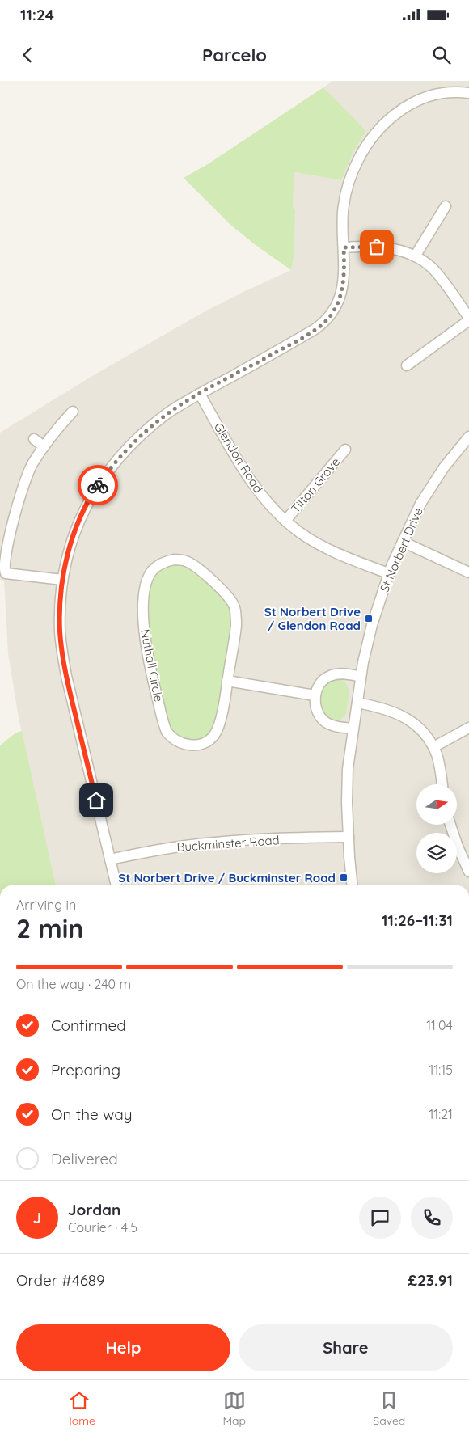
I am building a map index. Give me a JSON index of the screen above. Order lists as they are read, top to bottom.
{
  "streets": {
    "street": [
      "Glendon Road",
      "Tilton Grove",
      "St Norbert Drive",
      "Nuthall Circle",
      "Buckminster Road"
    ]
  },
  "crossings": [
    ["Glendon Road", "Tilton Grove"],
    ["Glendon Road", "St Norbert Drive"],
    ["St Norbert Drive", "Buckminster Road"]
  ],
  "places": {
    "transit": ["St Norbert Drive / Glendon Road", "St Norbert Drive / Buckminster Road"]
  },
  "north": "right",
  "page": {
    "status": "11:24",
    "header": "Parcelo",
    "heading": ["2 min", "Arriving in", "11:26–11:31"],
    "panel": [
      "Jordan",
      "Courier · 4.5",
      "Order #4689",
      "£23.91"
    ],
    "bar": "On the way · 240 m",
    "list": [
      ["Confirmed", "11:04"],
      ["Preparing", "11:15"],
      ["On the way", "11:21"],
      "Delivered"
    ],
    "round": "J",
    "buttons": ["Help", "Share"],
    "tabs": ["Home", "Map", "Saved"]
  }
}
